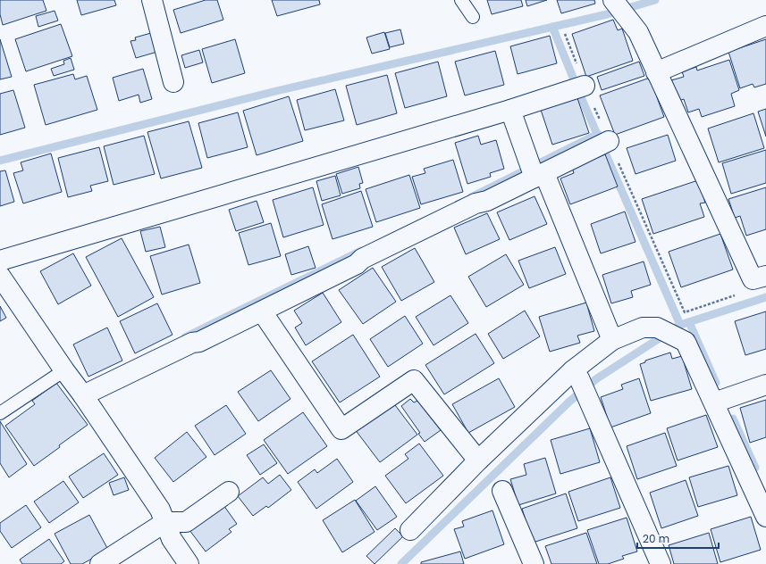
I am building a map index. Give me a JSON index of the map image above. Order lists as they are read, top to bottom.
{
  "scale_bar": "20 m"
}
